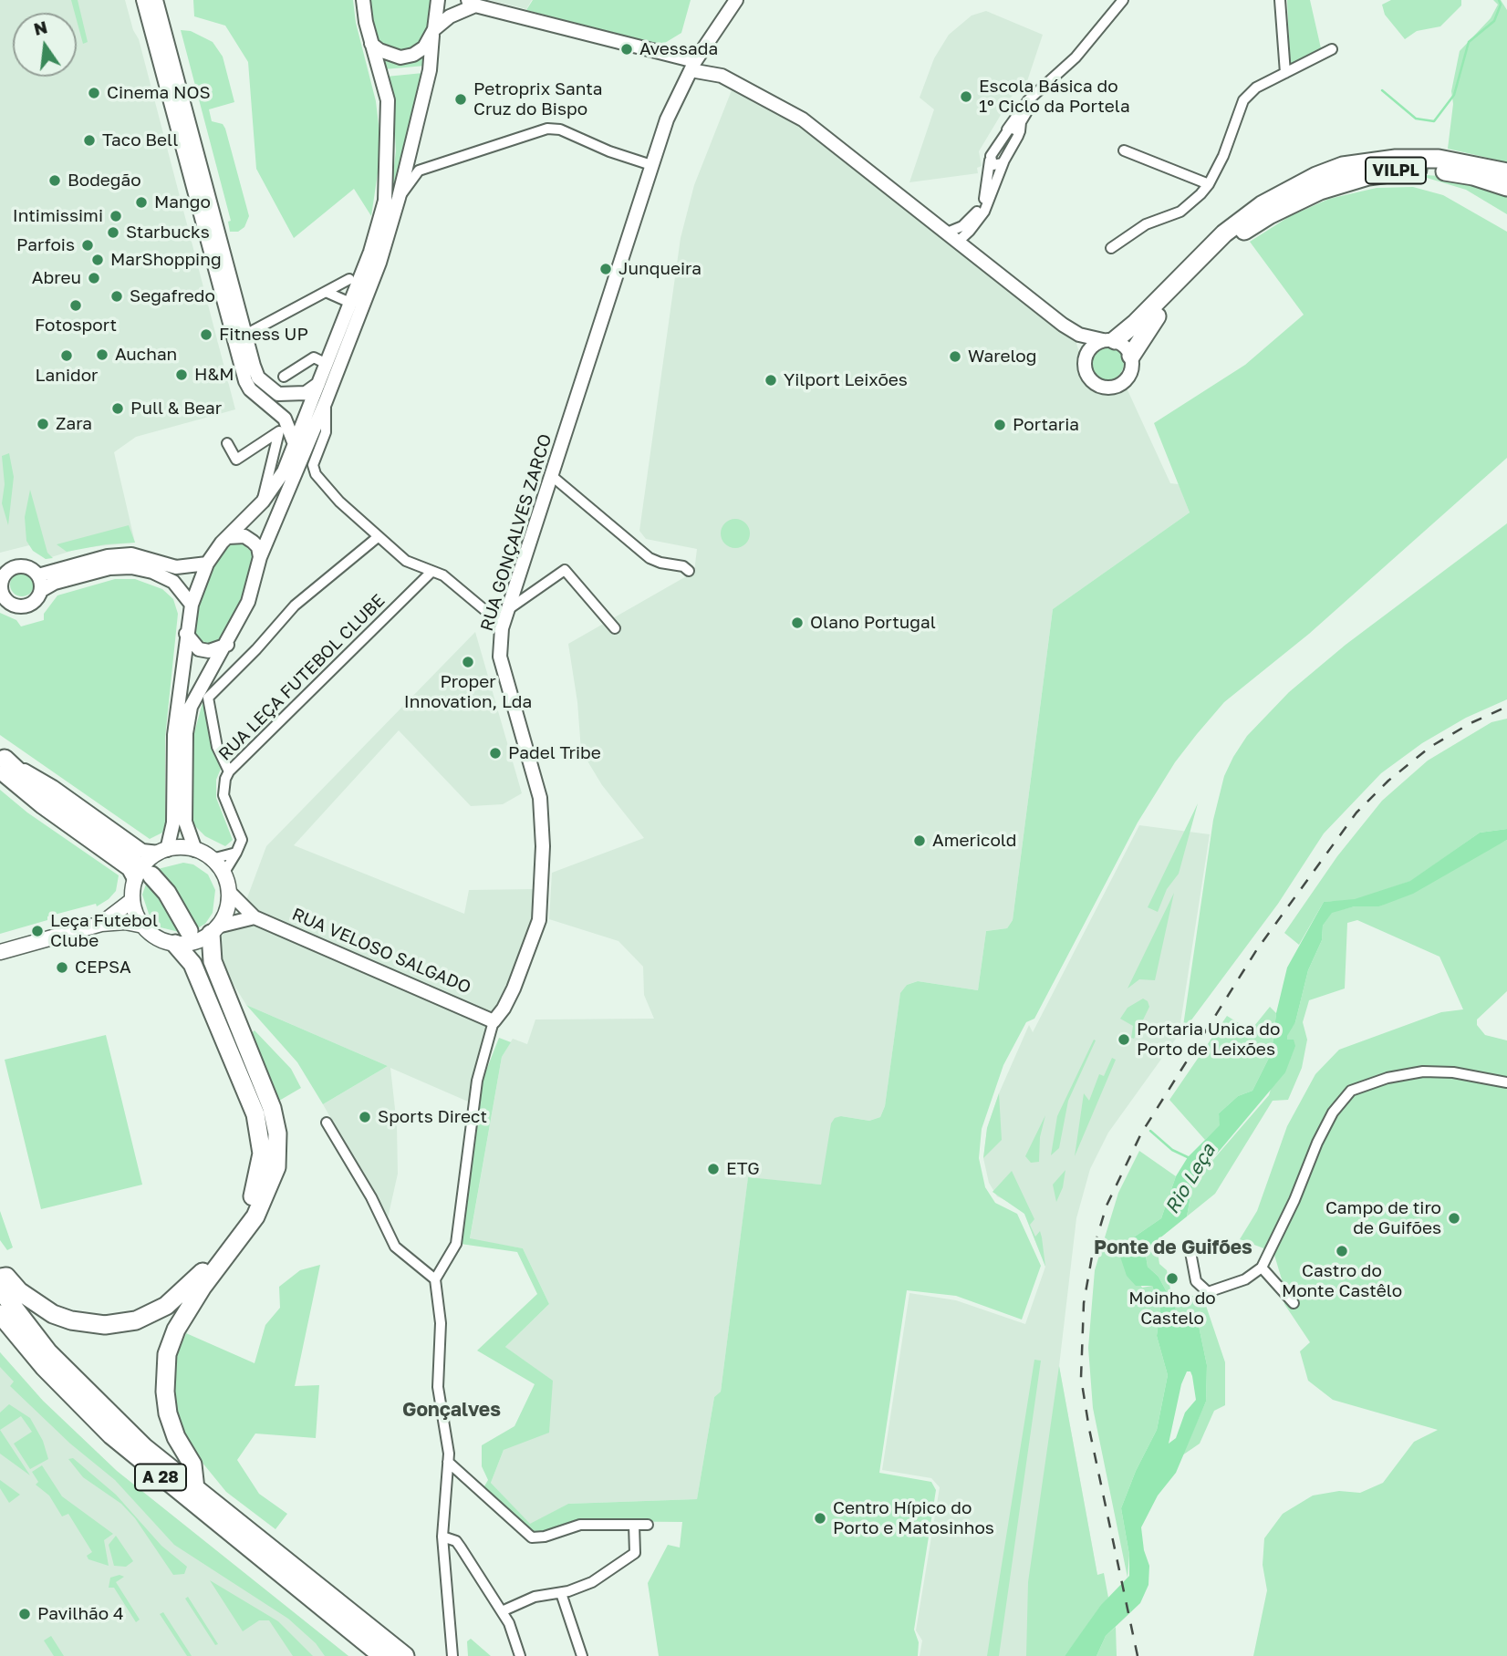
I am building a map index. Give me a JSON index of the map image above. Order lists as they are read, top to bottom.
{
  "streets": {
    "highway": ["VILPL", "A 28"],
    "main road": ["RUA GONÇALVES ZARCO", "RUA VELOSO SALGADO"],
    "street": ["RUA LEÇA FUTEBOL CLUBE"]
  },
  "crossings": [
    ["RUA GONÇALVES ZARCO", "RUA VELOSO SALGADO"]
  ],
  "districts": ["Ponte de Guifões", "Gonçalves"],
  "water": ["Rio Leça"],
  "places": [
    "Avessada",
    "Cinema NOS",
    "Escola Básica do 1º Ciclo da Portela",
    "Petroprix Santa Cruz do Bispo",
    "Taco Bell",
    "Bodegão",
    "Mango",
    "Intimissimi",
    "Starbucks",
    "Parfois",
    "MarShopping",
    "Junqueira",
    "Abreu",
    "Segafredo",
    "Fotosport",
    "Fitness UP",
    "Auchan",
    "Lanidor",
    "Warelog",
    "H&M",
    "Yilport Leixões",
    "Pull & Bear",
    "Zara",
    "Portaria",
    "Olano Portugal",
    "Proper Innovation, Lda",
    "Padel Tribe",
    "Americold",
    "Leça Futebol Clube",
    "CEPSA",
    "Portaria Unica do Porto de Leixões",
    "Sports Direct",
    "ETG",
    "Campo de tiro de Guifões",
    "Castro do Monte Castêlo",
    "Moinho do Castelo",
    "Centro Hípico do Porto e Matosinhos",
    "Pavilhão 4"
  ],
  "north": "top"
}
